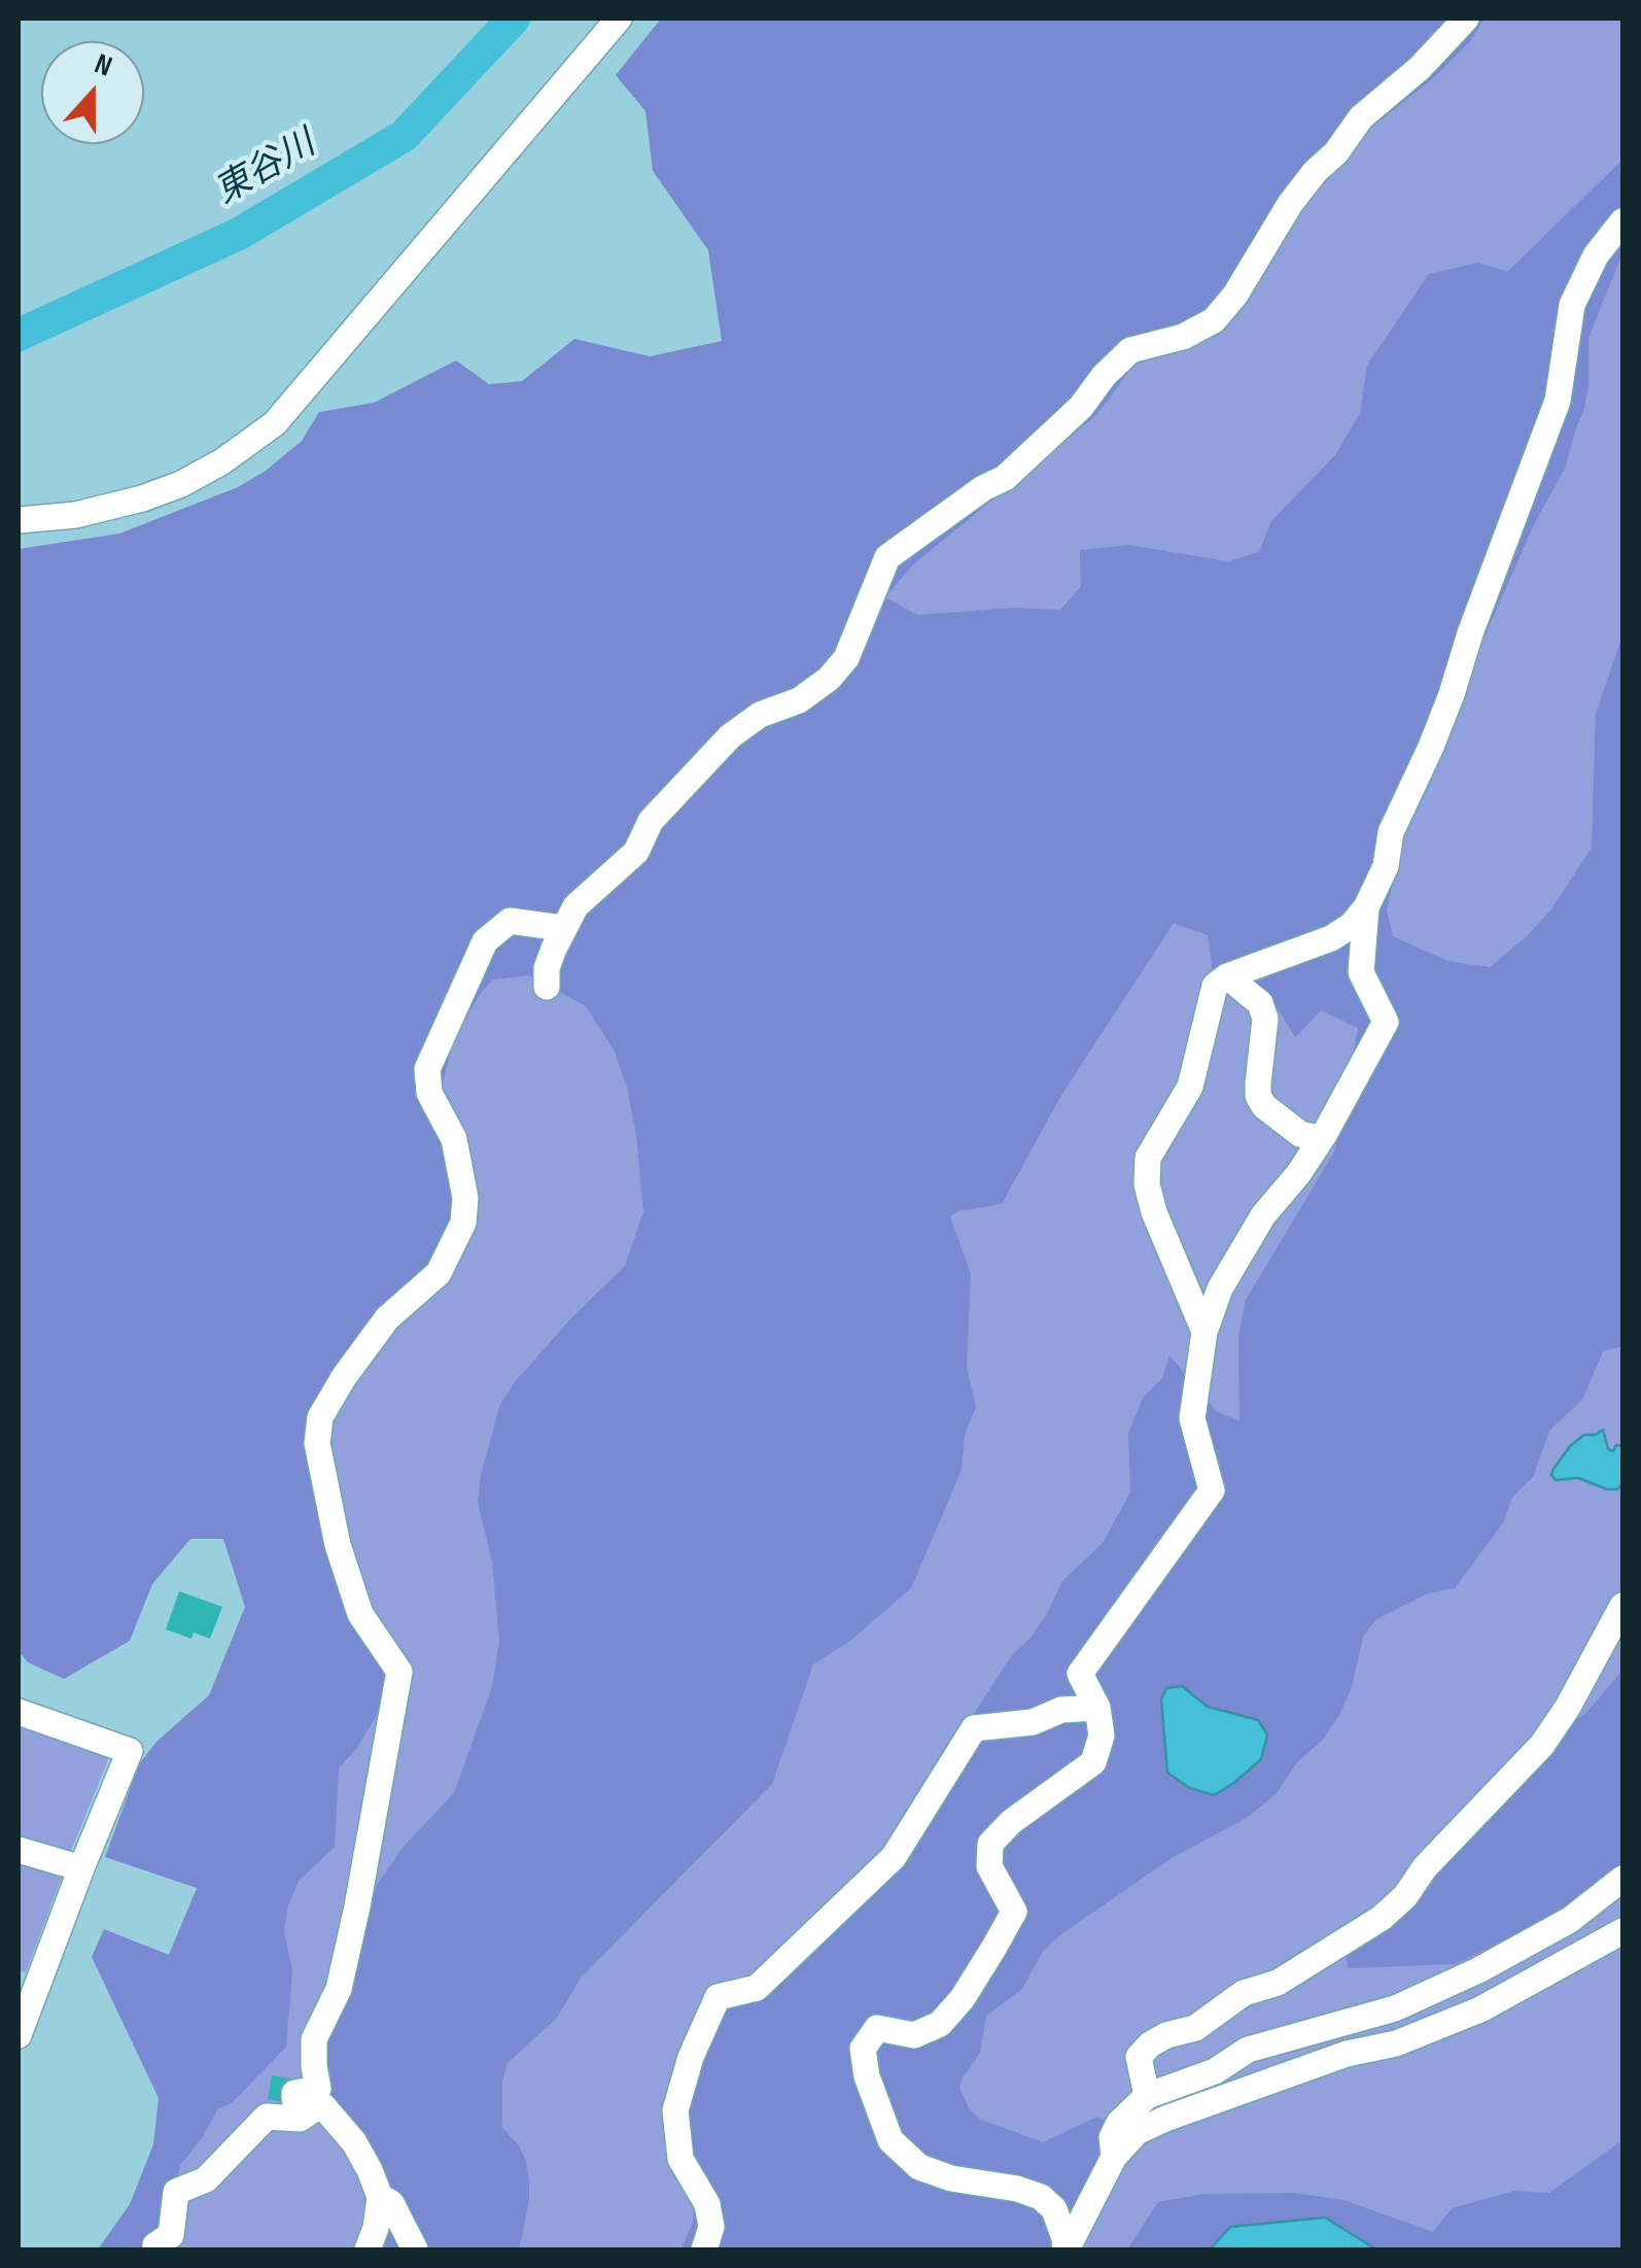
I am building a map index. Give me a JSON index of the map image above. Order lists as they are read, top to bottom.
{
  "water": ["東谷川"],
  "north": "top"
}
